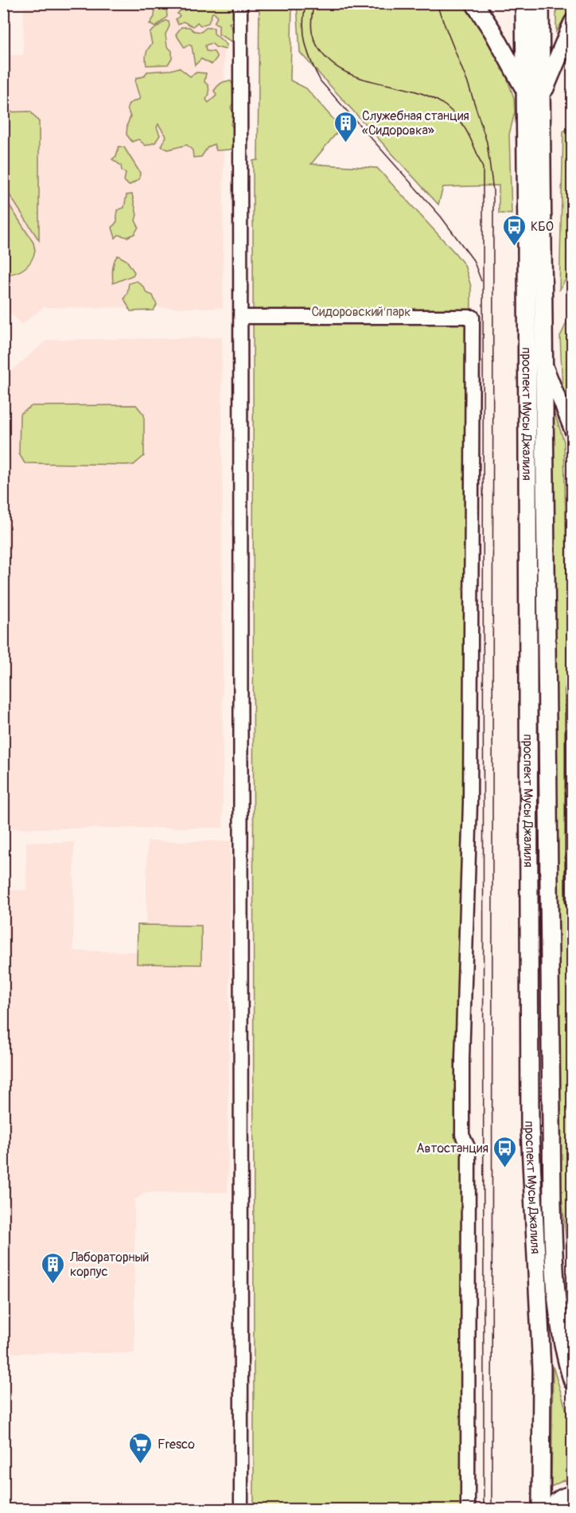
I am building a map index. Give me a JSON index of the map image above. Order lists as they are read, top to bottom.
{
  "streets": {
    "main road": ["проспект Мусы Джалиля"]
  },
  "parks": ["Сидоровский парк"],
  "places": {
    "building": ["Служебная станция «Сидоровка»", "Лабораторный корпус"],
    "bus stop": ["КБО", "Автостанция"],
    "supermarket": ["Fresco"]
  }
}
